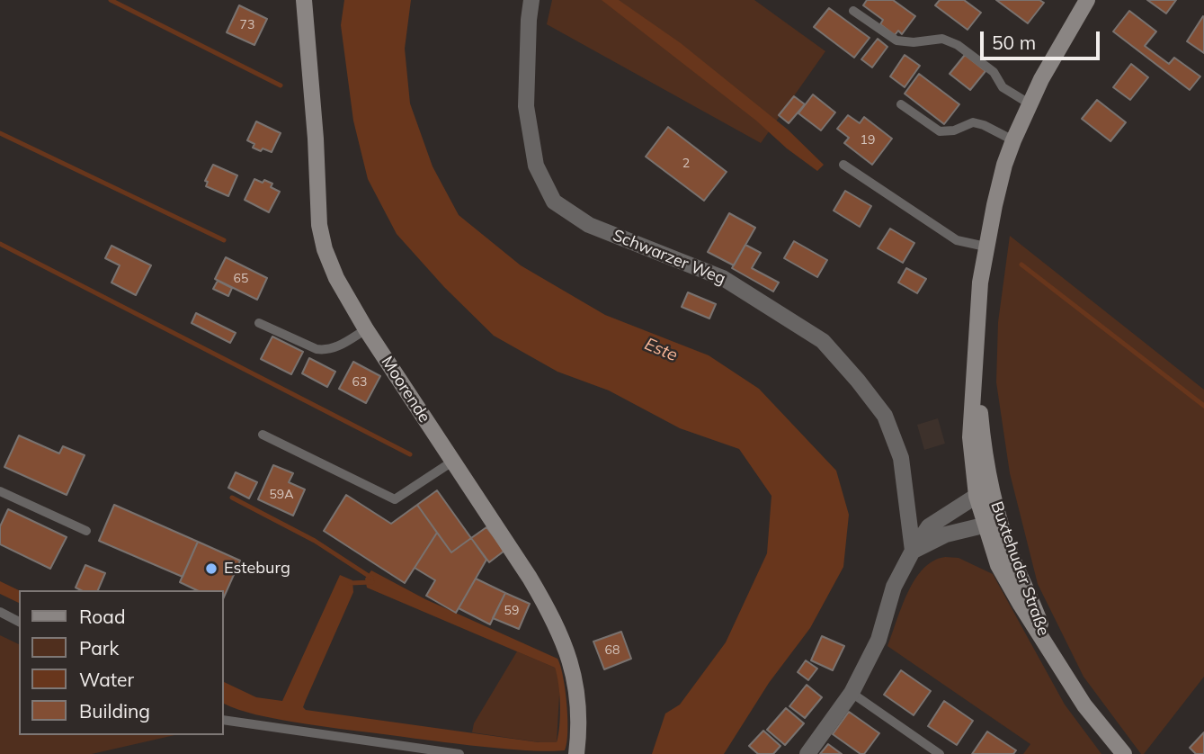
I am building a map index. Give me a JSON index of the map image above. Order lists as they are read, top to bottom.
{
  "streets": {
    "street": ["Schwarzer Weg", "Moorende", "Buxtehuder Straße"]
  },
  "water": ["Este"],
  "places": ["Esteburg"],
  "house_numbers": [
    "73",
    "19",
    "2",
    "65",
    "63",
    "59A",
    "59",
    "68"
  ],
  "legend": [
    "Road",
    "Park",
    "Water",
    "Building"
  ],
  "scale_bar": "50 m"
}
